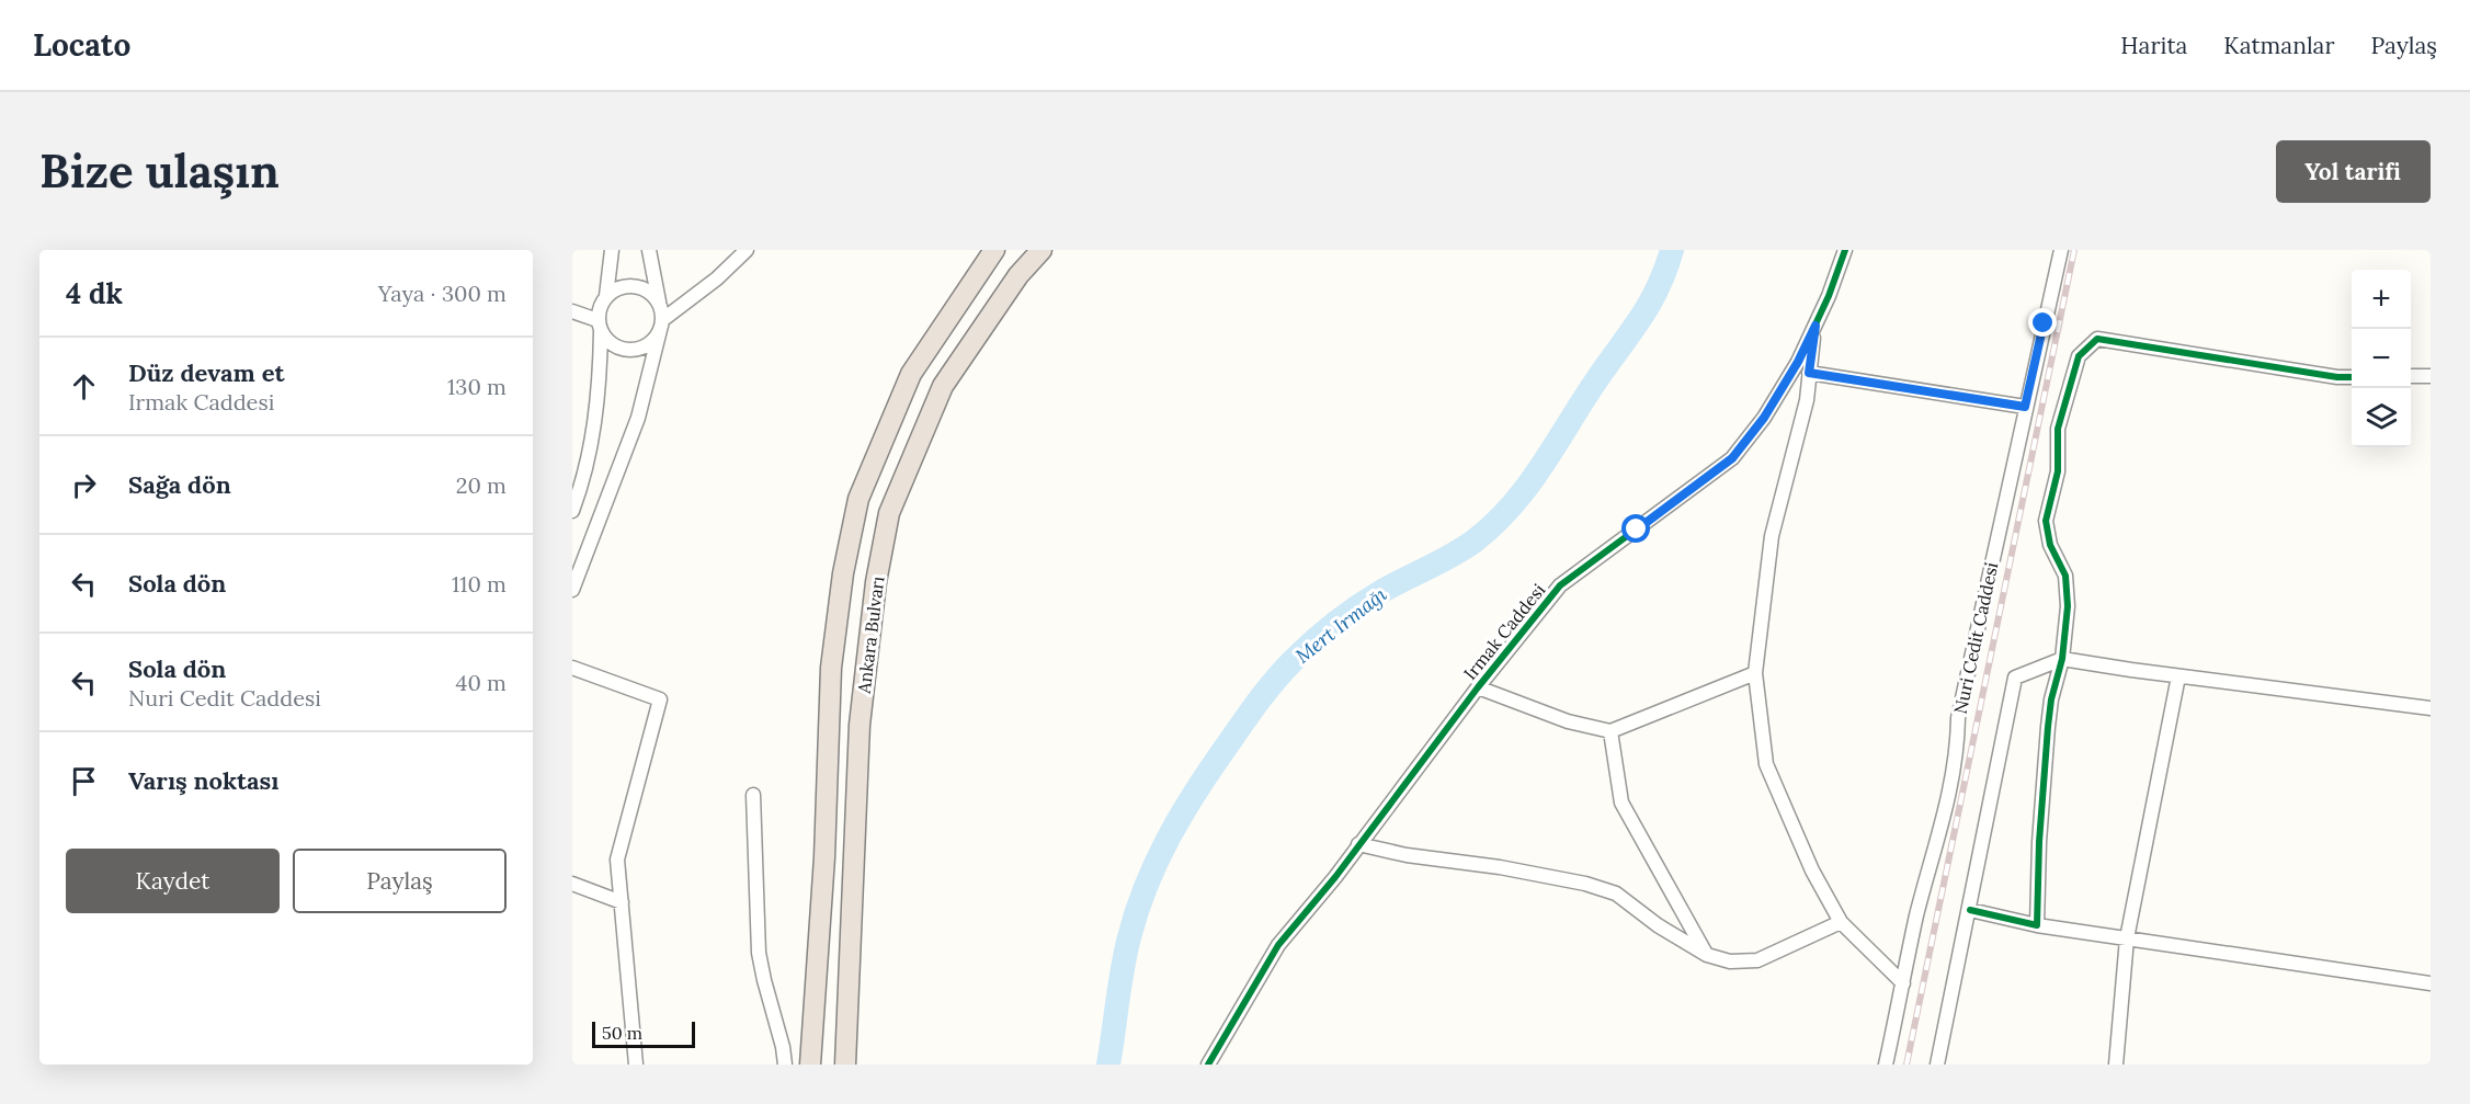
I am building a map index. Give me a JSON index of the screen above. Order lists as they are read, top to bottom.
{
  "streets": {
    "highway": ["Ankara Bulvarı"],
    "street": ["Irmak Caddesi", "Nuri Cedit Caddesi"]
  },
  "water": ["Mert Irmağı"],
  "scale_bar": "50 m",
  "page": {
    "header": "Locato",
    "nav": ["Harita", "Katmanlar", "Paylaş"],
    "buttons": [
      "Yol tarifi",
      ["Kaydet", "Paylaş"]
    ],
    "title": "Bize ulaşın",
    "heading": ["4 dk", "Yaya · 300 m"],
    "map_buttons": ["+", "−"],
    "list": [
      ["Düz devam et", "Irmak Caddesi", "130 m"],
      ["Sağa dön", "20 m"],
      ["Sola dön", "110 m"],
      ["Sola dön", "Nuri Cedit Caddesi", "40 m"],
      "Varış noktası"
    ],
    "scale": "50 m"
  }
}
